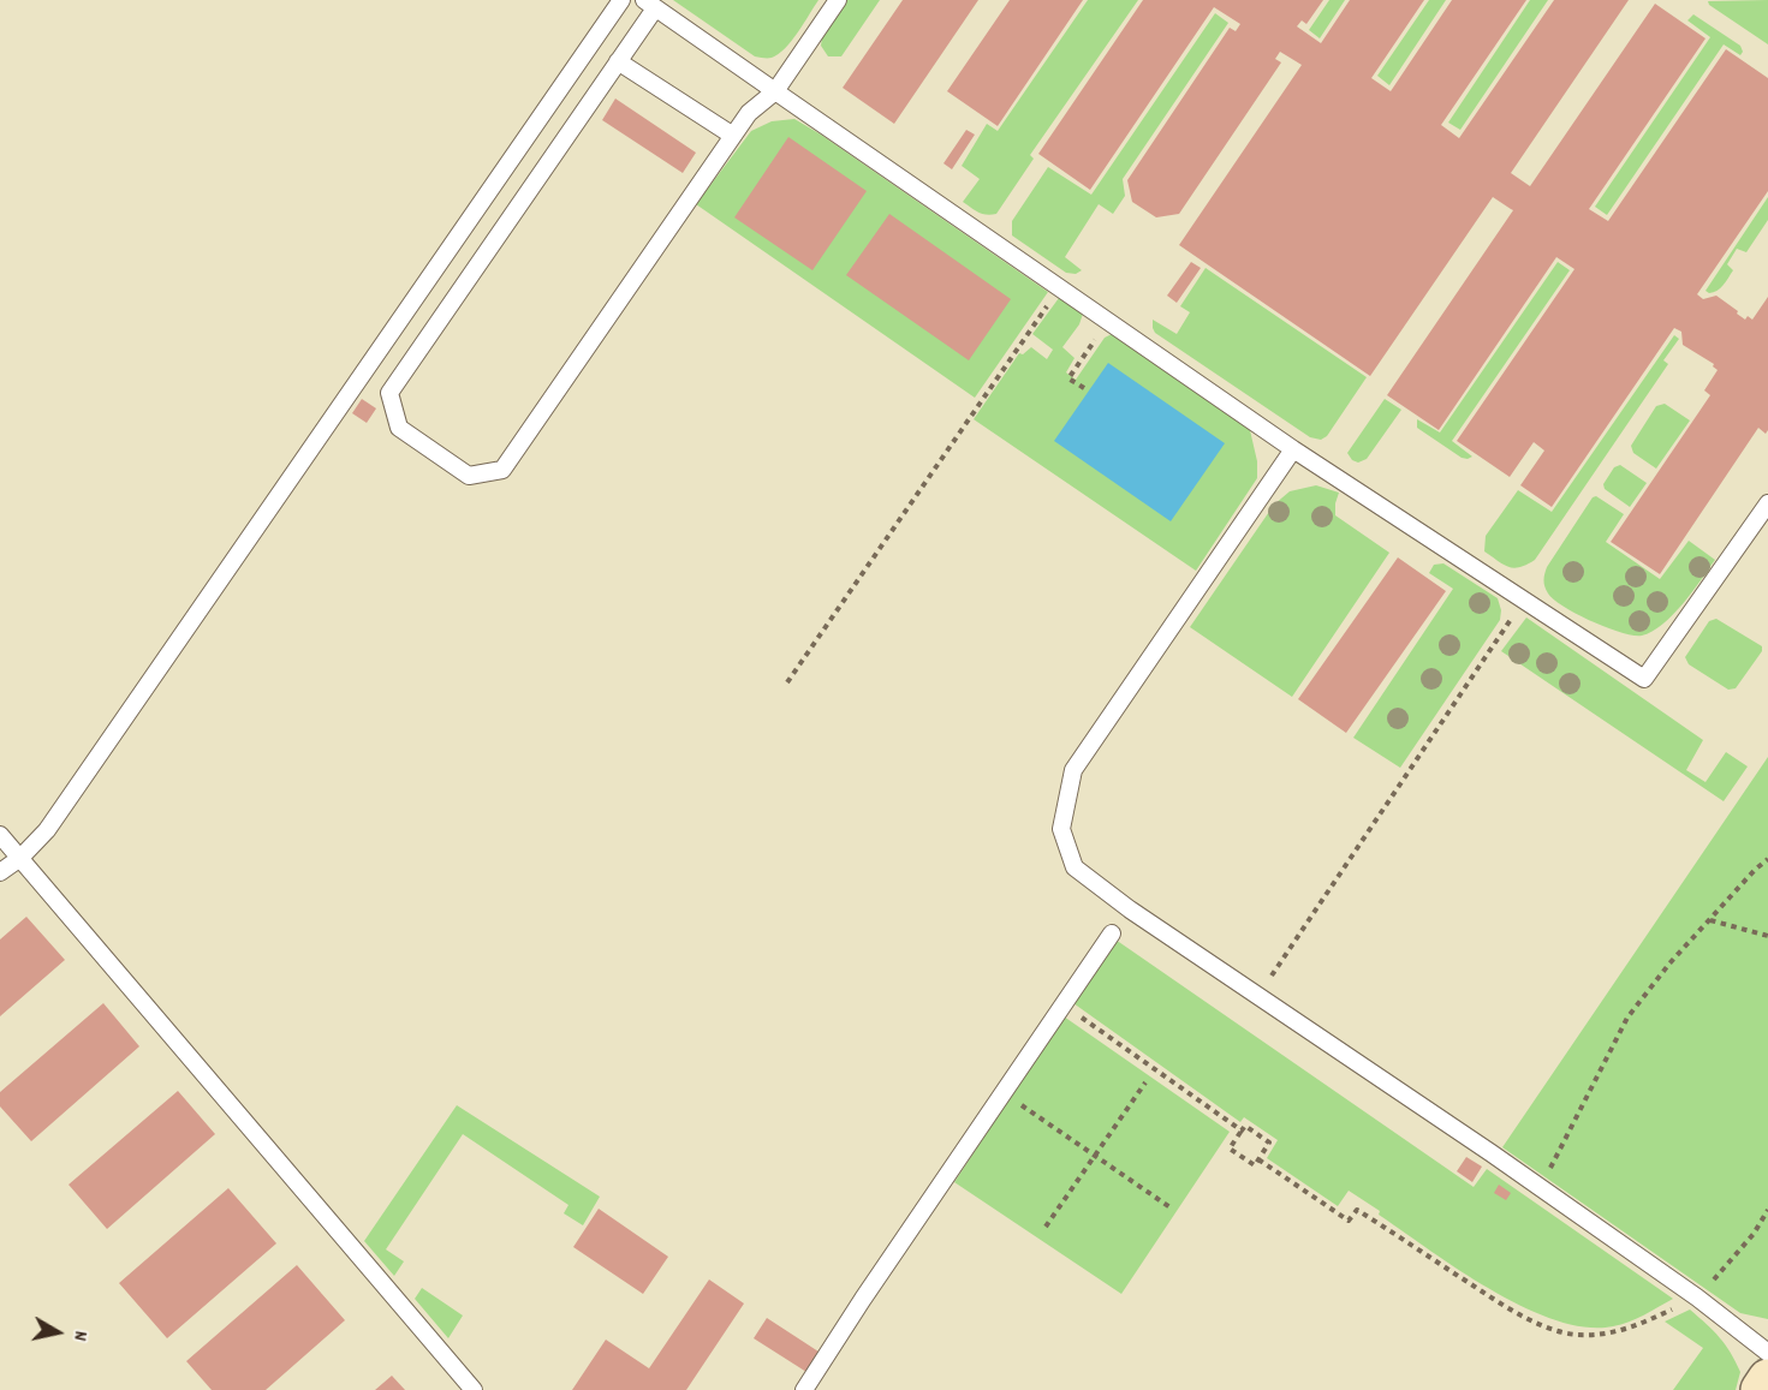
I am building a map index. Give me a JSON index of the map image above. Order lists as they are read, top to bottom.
{
  "north": "right"
}
